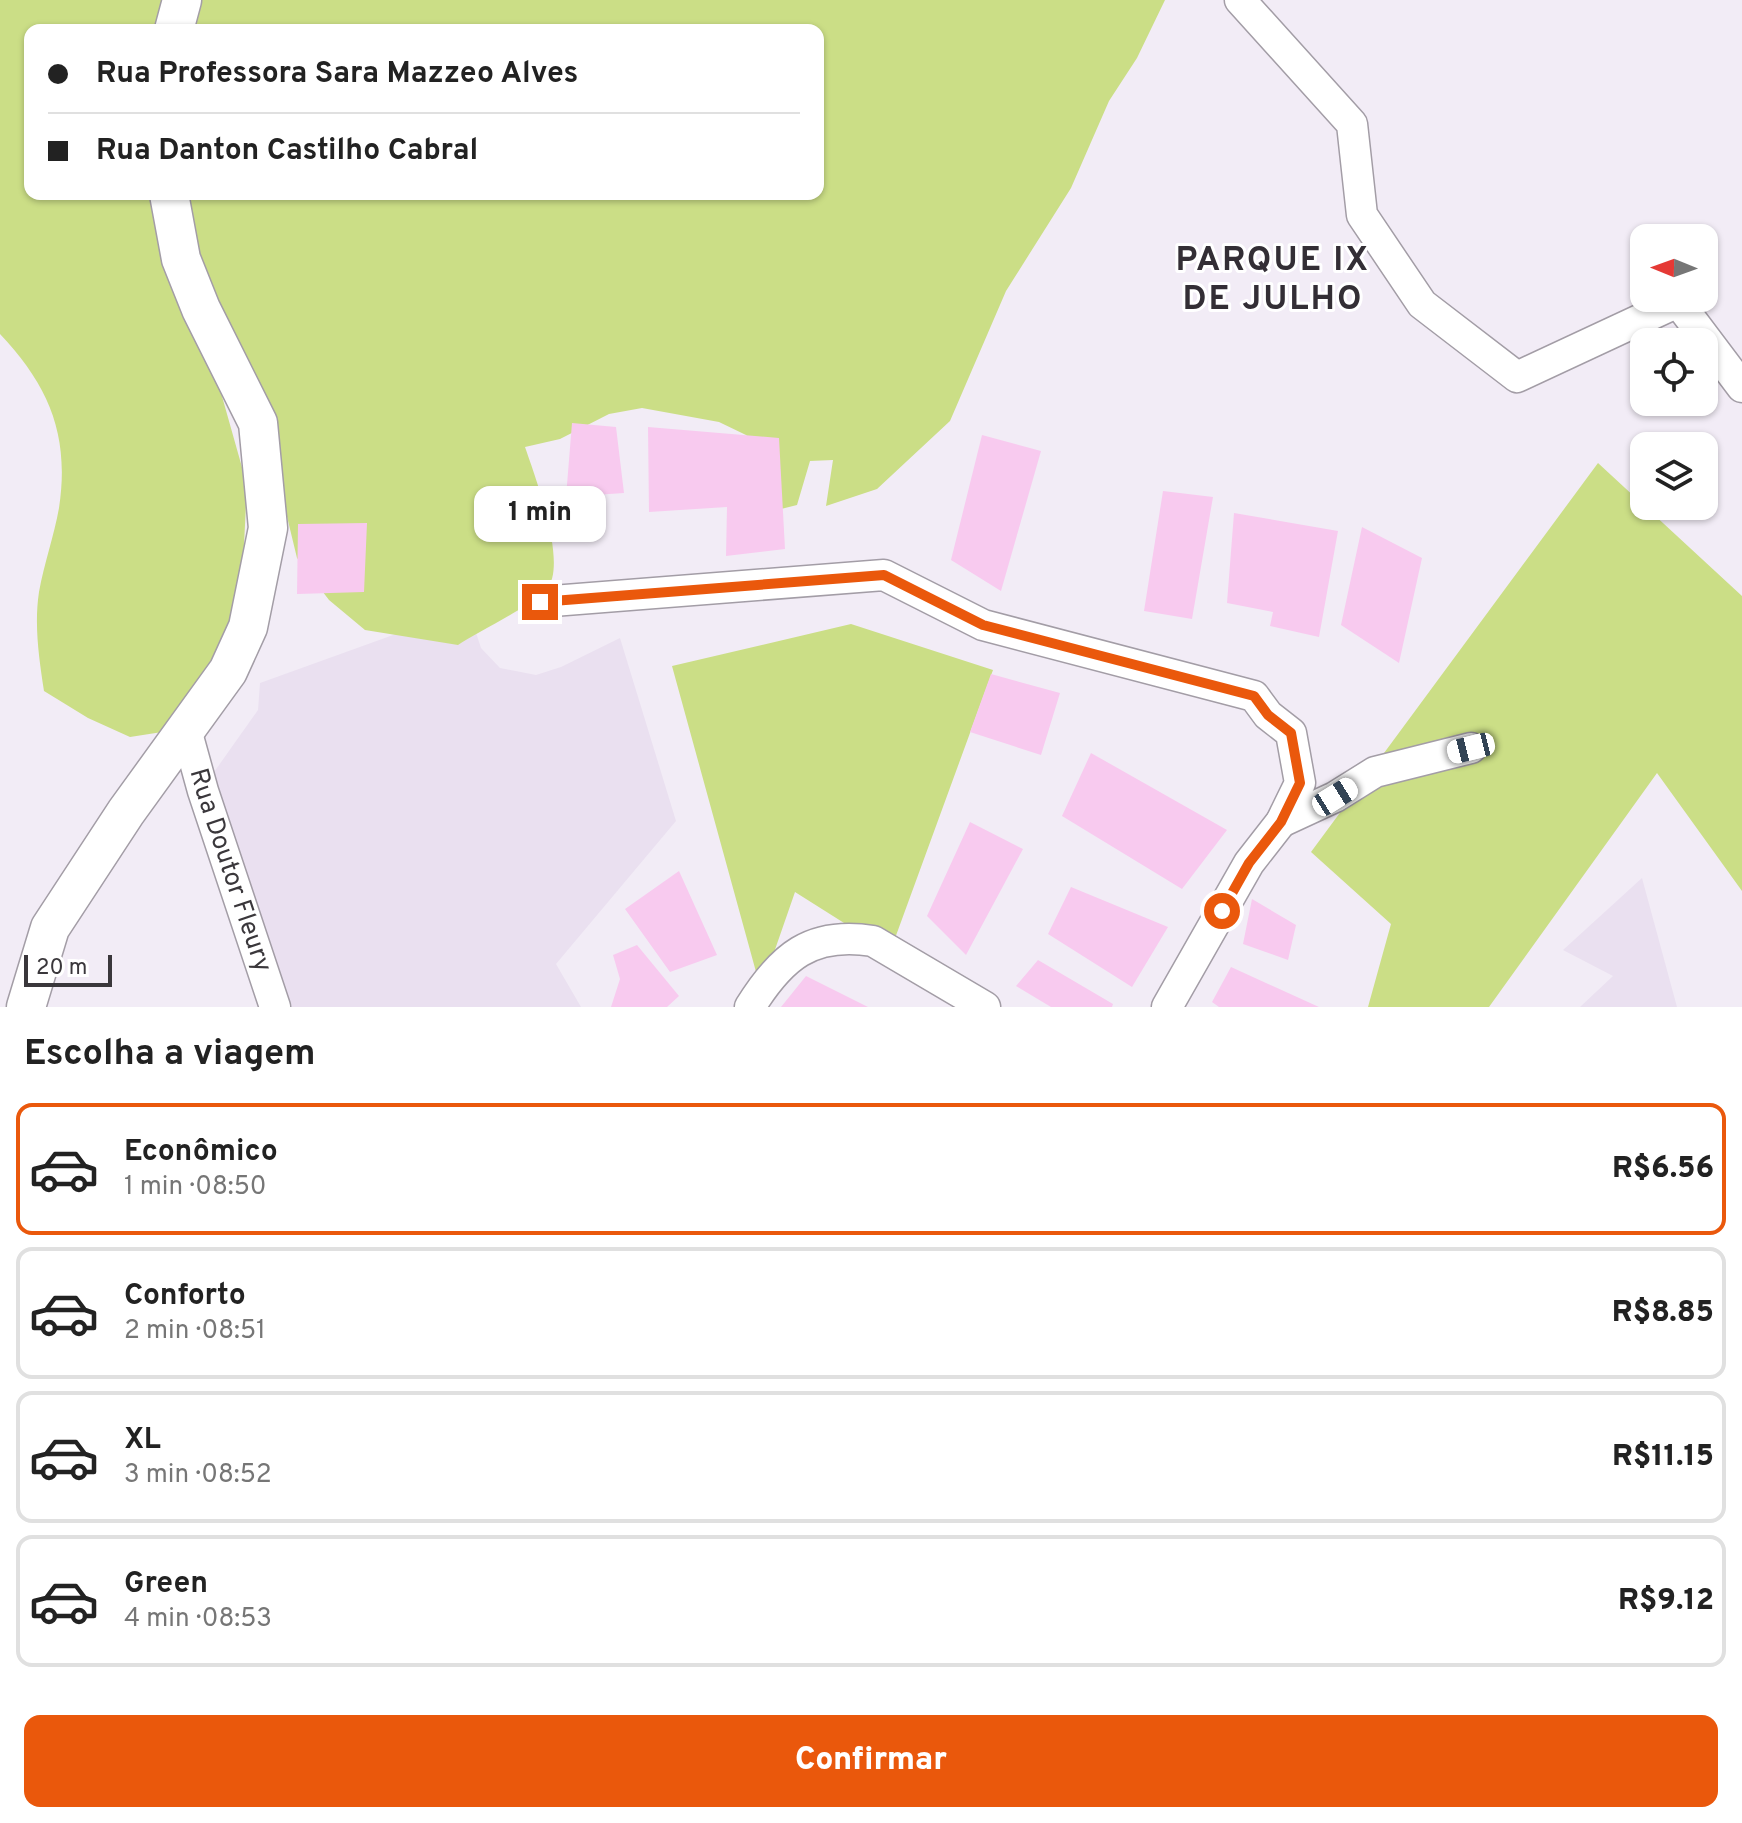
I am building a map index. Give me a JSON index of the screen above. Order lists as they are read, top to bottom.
{
  "streets": {
    "street": ["Rua Doutor Fleury"]
  },
  "districts": ["PARQUE IX DE JULHO"],
  "scale_bar": "20 m",
  "north": "left",
  "page": {
    "banner": ["Rua Professora Sara Mazzeo Alves", "Rua Danton Castilho Cabral"],
    "bubble": "1 min",
    "scale": "20 m",
    "heading": "Escolha a viagem",
    "list": [
      {
        "name": "Econômico",
        "note": "1 min · 08:50",
        "value": "R$6.56"
      },
      {
        "name": "Conforto",
        "note": "2 min · 08:51",
        "value": "R$8.85"
      },
      {
        "name": "XL",
        "note": "3 min · 08:52",
        "value": "R$11.15"
      },
      {
        "name": "Green",
        "note": "4 min · 08:53",
        "value": "R$9.12"
      }
    ],
    "buttons": "Confirmar"
  }
}
